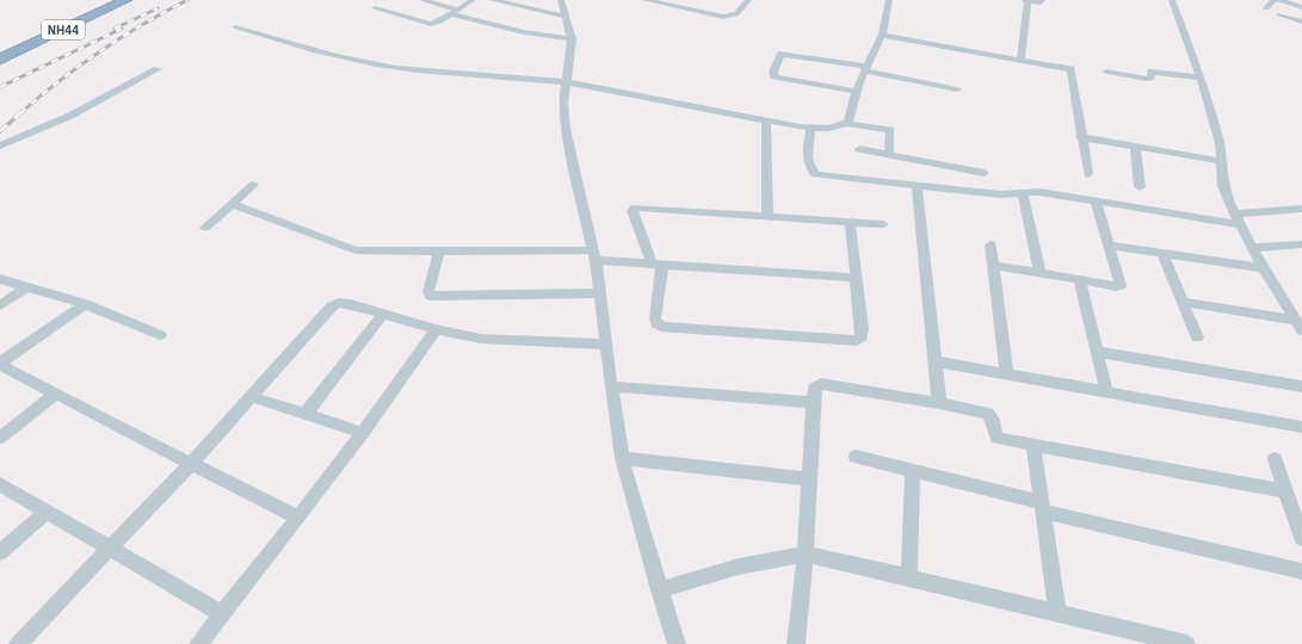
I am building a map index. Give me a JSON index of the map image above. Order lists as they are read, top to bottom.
{
  "streets": {
    "highway": ["NH44"]
  }
}
